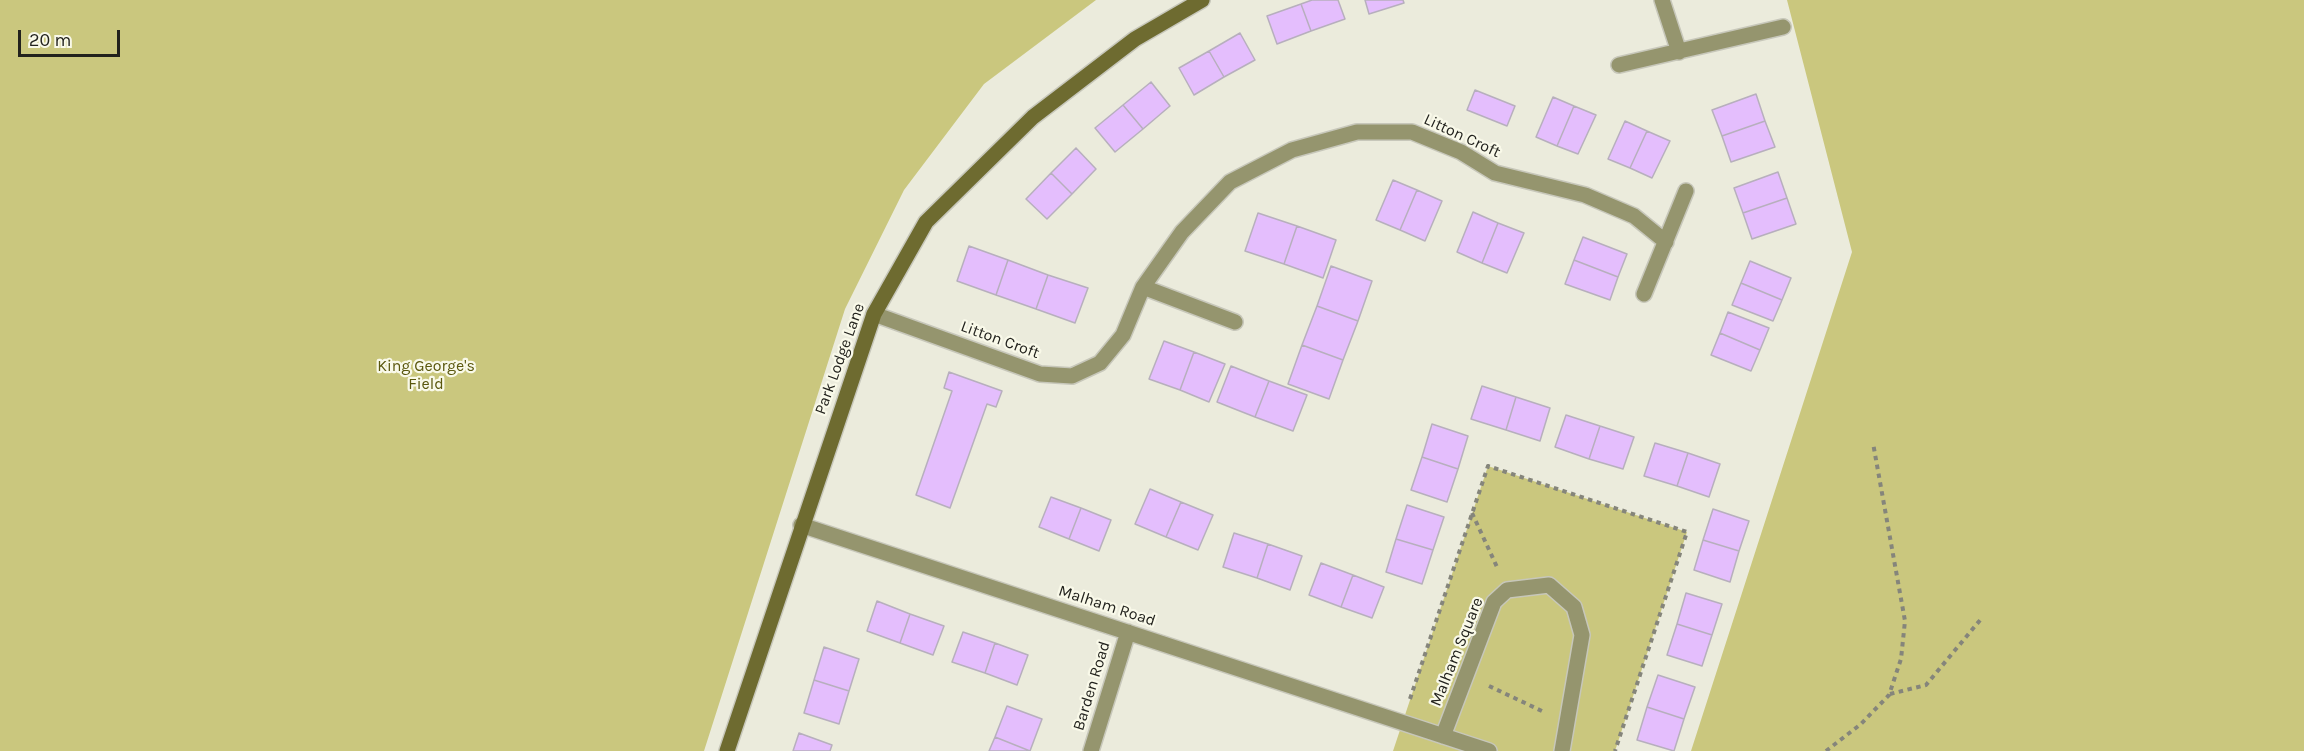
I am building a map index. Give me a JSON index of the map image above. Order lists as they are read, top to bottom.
{
  "streets": {
    "street": [
      "Litton Croft",
      "Park Lodge Lane",
      "Malham Road",
      "Malham Square",
      "Barden Road"
    ]
  },
  "crossings": [
    ["Litton Croft", "Park Lodge Lane"],
    ["Park Lodge Lane", "Malham Road"],
    ["Malham Road", "Malham Square"],
    ["Malham Road", "Barden Road"]
  ],
  "parks": ["King George's Field"],
  "scale_bar": "20 m"
}
